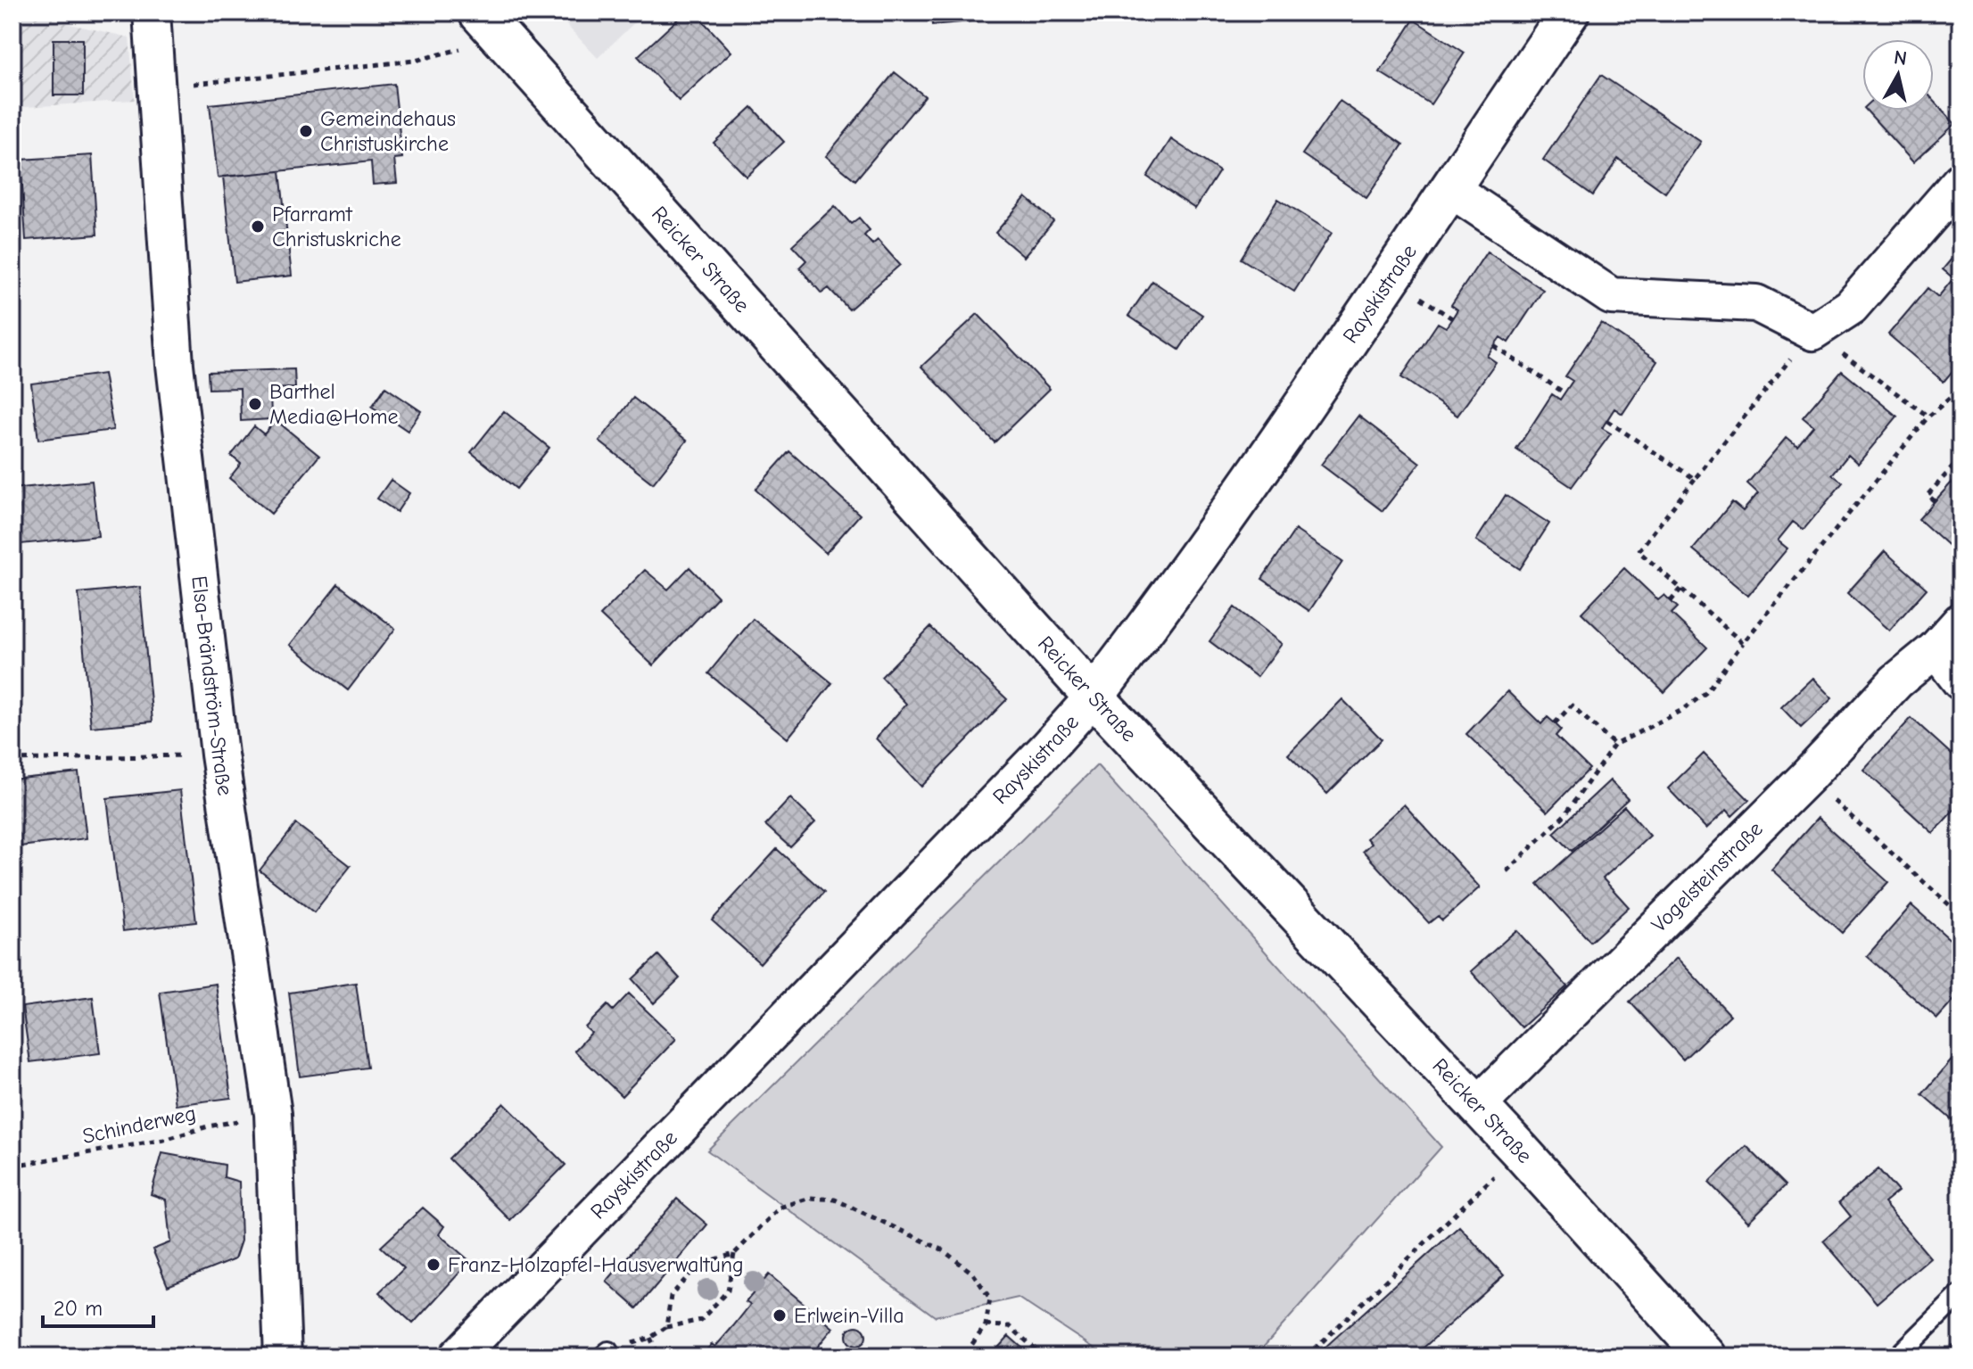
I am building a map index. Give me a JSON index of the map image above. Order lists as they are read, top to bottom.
{
  "streets": {
    "street": [
      "Reicker Straße",
      "Rayskistraße",
      "Elsa-Brändström-Straße",
      "Vogelsteinstraße"
    ],
    "path": ["Schinderweg"]
  },
  "crossings": [
    ["Reicker Straße", "Rayskistraße"],
    ["Reicker Straße", "Vogelsteinstraße"],
    ["Elsa-Brändström-Straße", "Schinderweg"]
  ],
  "places": [
    "Gemeindehaus Christuskirche",
    "Pfarramt Christuskriche",
    "Barthel Media@Home",
    "Franz-Holzapfel-Hausverwaltung",
    "Erlwein-Villa"
  ],
  "scale_bar": "20 m",
  "north": "top"
}
